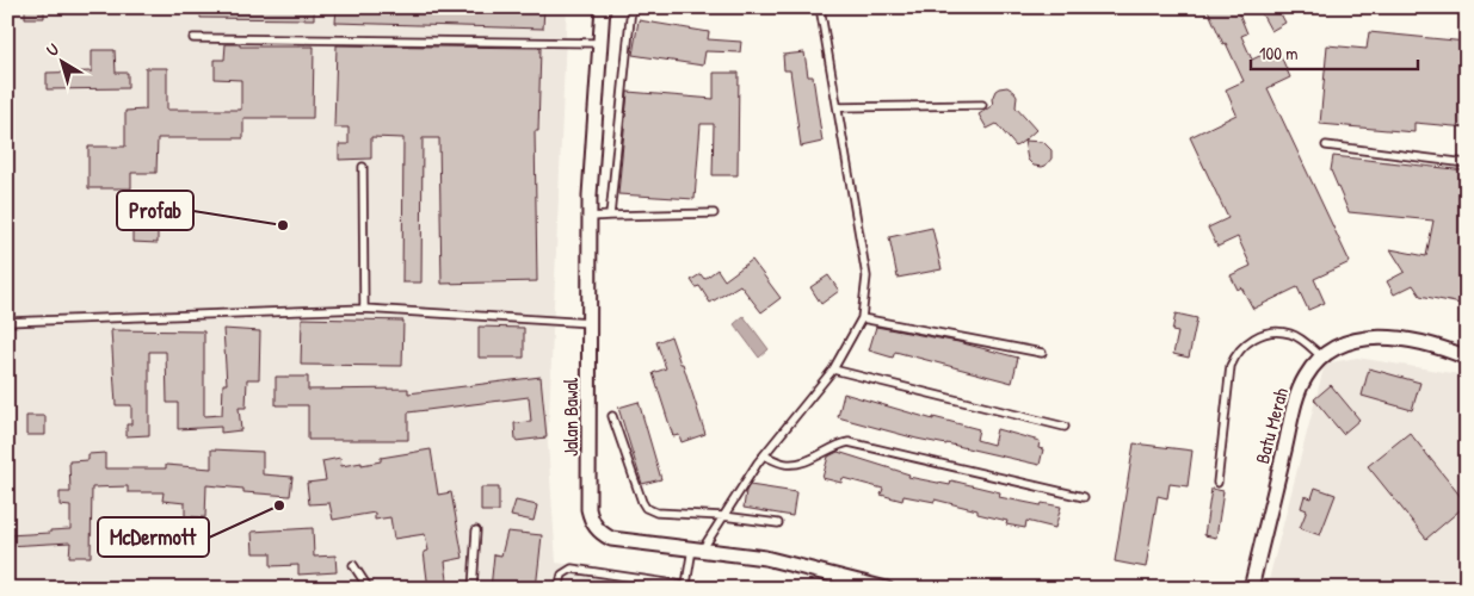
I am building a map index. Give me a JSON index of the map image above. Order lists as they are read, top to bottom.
{
  "streets": {
    "street": ["Jalan Bawal", "Batu Merah"]
  },
  "places": ["Profab", "McDermott"],
  "scale_bar": "100 m",
  "north": "top left"
}
